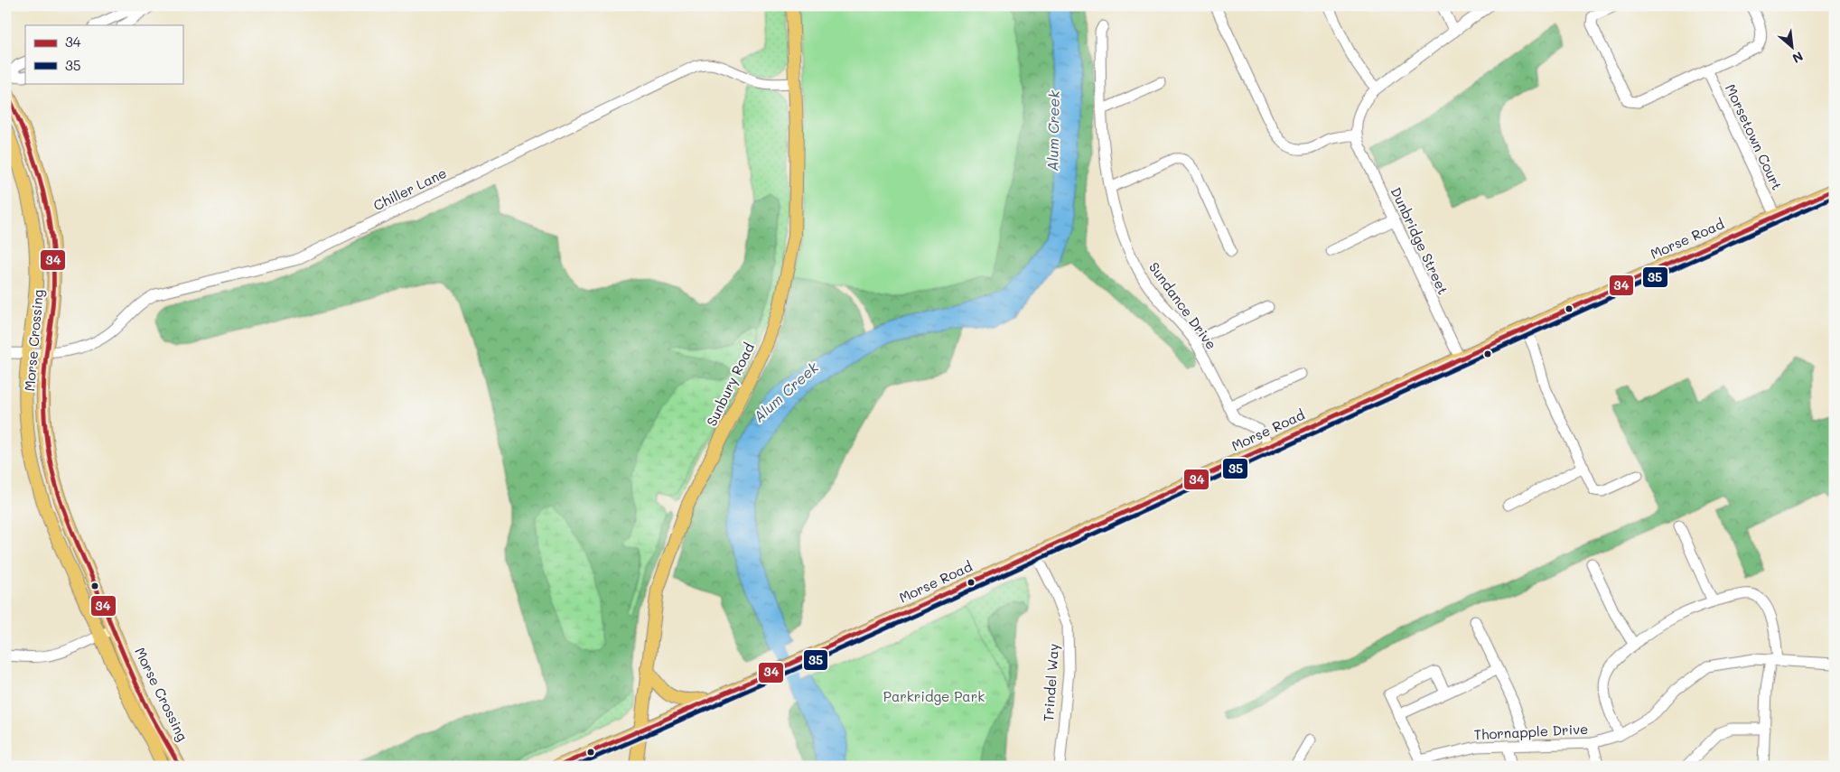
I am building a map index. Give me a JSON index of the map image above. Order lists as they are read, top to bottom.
{
  "streets": {
    "main road": ["Morse Road", "Morse Crossing", "Sunbury Road"],
    "street": [
      "Morsetown Court",
      "Chiller Lane",
      "Dunbridge Street",
      "Sundance Drive",
      "Trindel Way",
      "Thornapple Drive"
    ]
  },
  "crossings": [
    ["Morsetown Court", "Morse Road"],
    ["Chiller Lane", "Morse Crossing"],
    ["Chiller Lane", "Sunbury Road"],
    ["Morse Road", "Dunbridge Street"],
    ["Morse Road", "Sundance Drive"],
    ["Morse Road", "Sunbury Road"],
    ["Morse Road", "Trindel Way"]
  ],
  "water": ["Alum Creek"],
  "parks": ["Parkridge Park"],
  "lines": ["transit line 34", "transit line 35"],
  "legend": ["34", "35"],
  "north": "bottom right"
}
